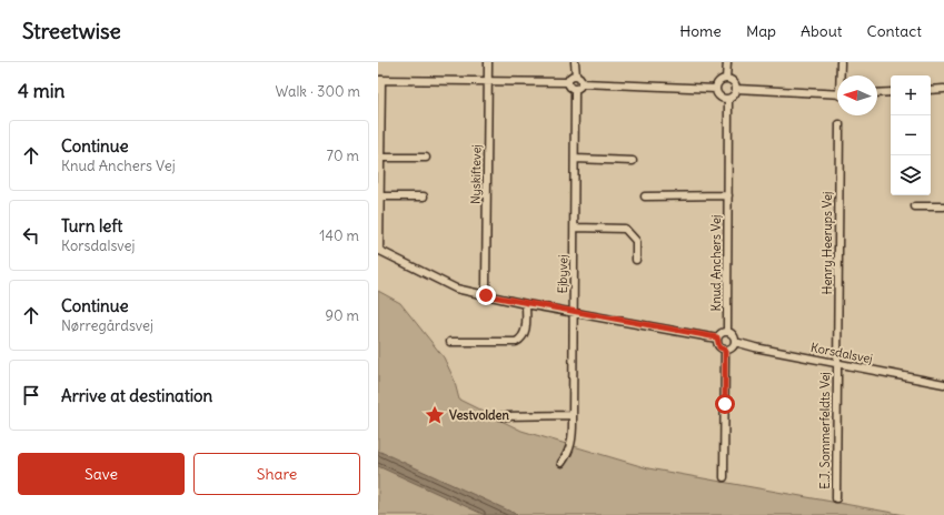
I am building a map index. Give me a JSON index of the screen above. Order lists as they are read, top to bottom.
{
  "streets": {
    "street": [
      "Nyskiftevej",
      "Henry Heerups Vej",
      "Knud Anchers Vej",
      "Ejbyvej",
      "Korsdalsvej",
      "E.J. Sommerfeldts Vej"
    ]
  },
  "crossings": [
    ["Henry Heerups Vej", "Korsdalsvej"],
    ["Henry Heerups Vej", "E.J. Sommerfeldts Vej"],
    ["Knud Anchers Vej", "Korsdalsvej"],
    ["Korsdalsvej", "E.J. Sommerfeldts Vej"]
  ],
  "places": {
    "place": ["Vestvolden"]
  },
  "north": "left",
  "page": {
    "header": "Streetwise",
    "nav": [
      "Home",
      "Map",
      "About",
      "Contact"
    ],
    "heading": ["4 min", "Walk · 300 m"],
    "map_buttons": ["+", "−"],
    "list": [
      ["Continue", "Knud Anchers Vej", "70 m"],
      ["Turn left", "Korsdalsvej", "140 m"],
      ["Continue", "Nørregårdsvej", "90 m"],
      "Arrive at destination"
    ],
    "buttons": ["Save", "Share"]
  }
}
